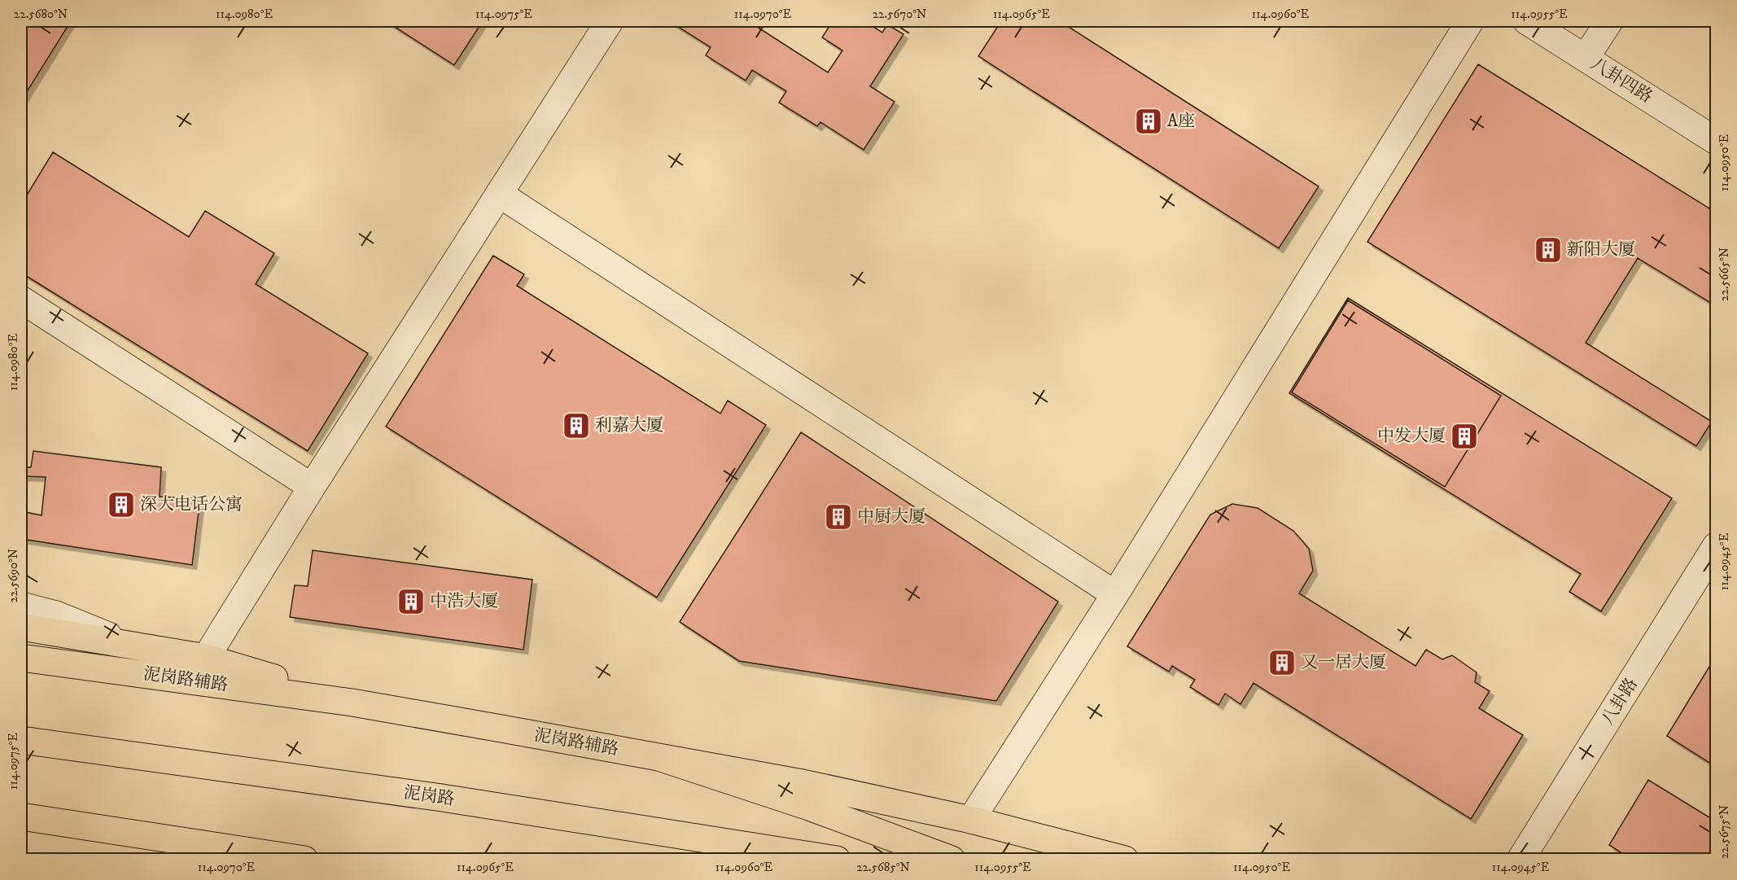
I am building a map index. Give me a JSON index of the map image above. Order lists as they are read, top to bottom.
{
  "streets": {
    "main road": ["泥岗路辅路", "泥岗路"],
    "street": ["八卦四路", "八卦路"]
  },
  "places": {
    "building": [
      "A座",
      "新阳大厦",
      "利嘉大厦",
      "中发大厦",
      "深大电话公寓",
      "中厨大厦",
      "中浩大厦",
      "又一居大厦"
    ]
  },
  "coordinates": [
    "22.5680°N",
    "114.0980°E",
    "114.0975°E",
    "114.0970°E",
    "22.5670°N",
    "114.0965°E",
    "114.0960°E",
    "114.0955°E",
    "114.0950°E",
    "22.5665°N",
    "114.0945°E",
    "22.5690°N",
    "22.5675°N",
    "22.5685°N"
  ]
}
